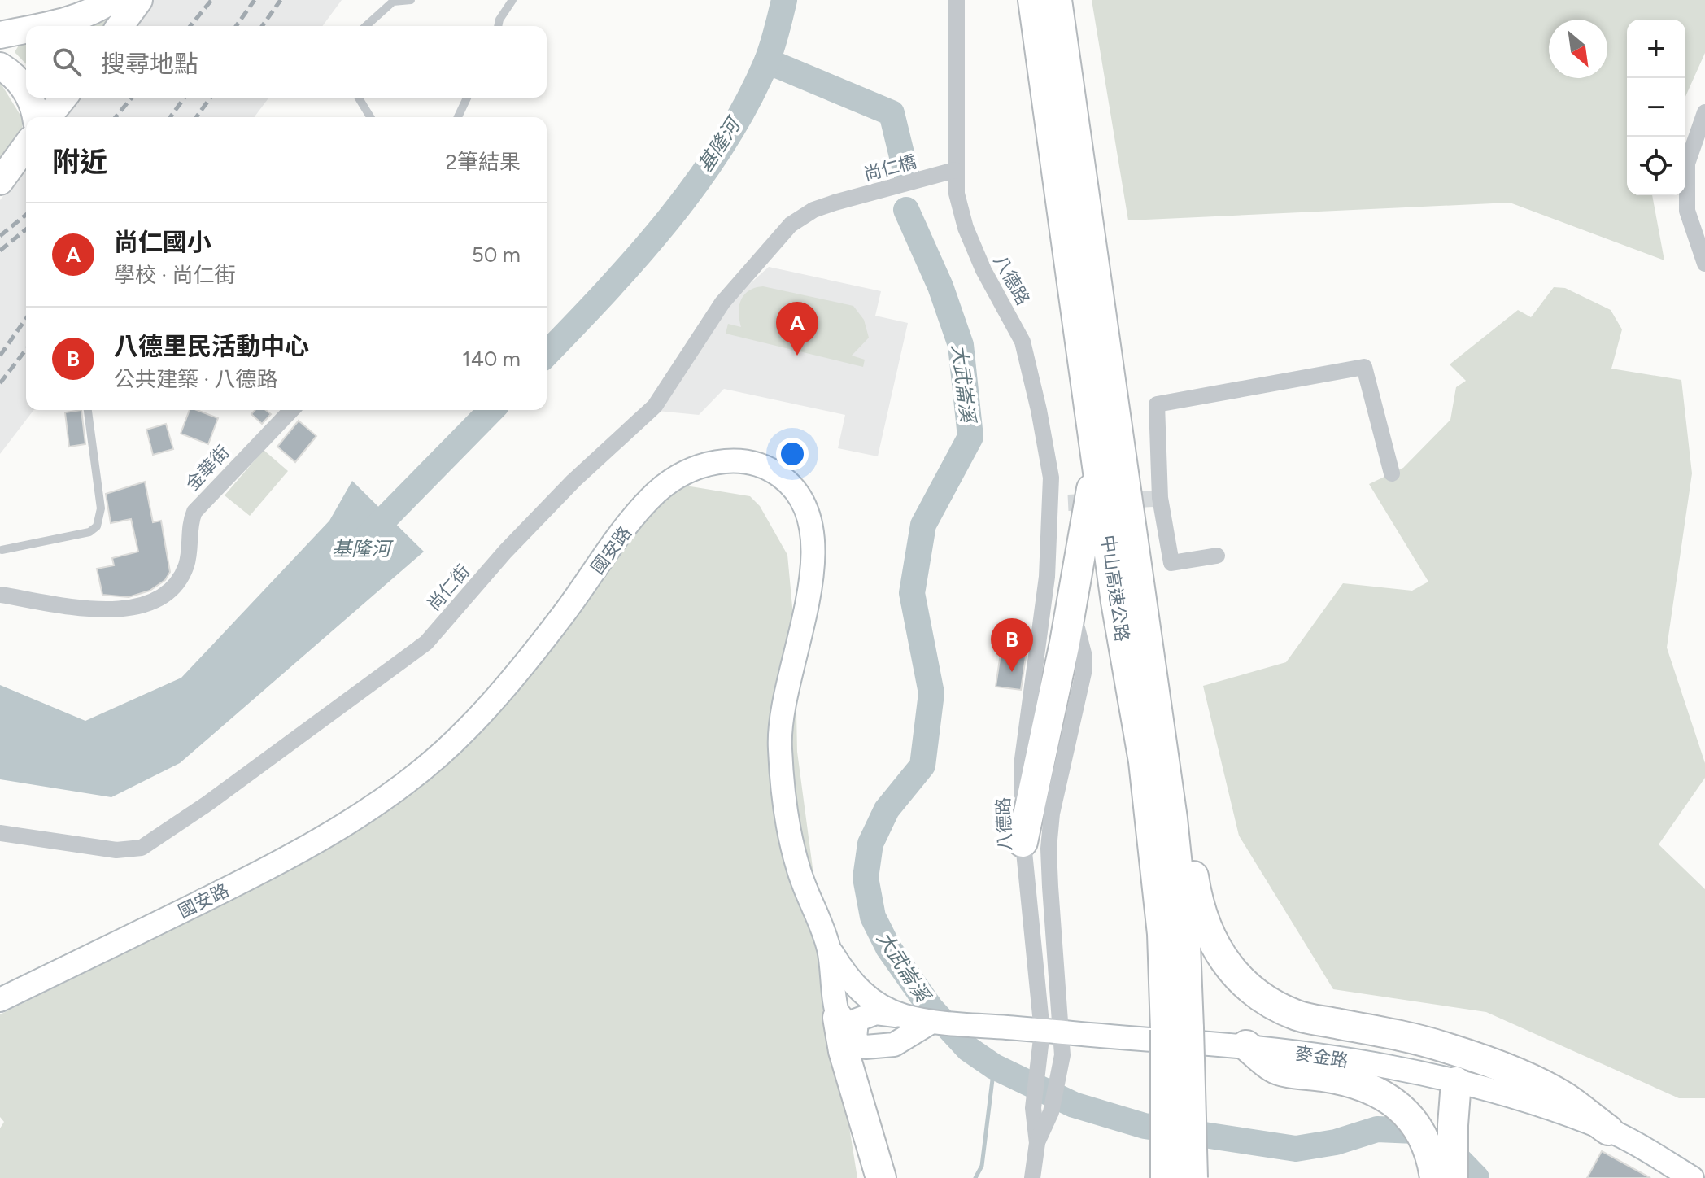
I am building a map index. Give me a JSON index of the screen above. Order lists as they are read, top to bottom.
{
  "streets": {
    "highway": ["中山高速公路"],
    "street": [
      "尚仁橋",
      "八德路",
      "金華街",
      "國安路",
      "尚仁街",
      "麥金路"
    ]
  },
  "crossings": [
    ["尚仁橋", "八德路"],
    ["尚仁橋", "尚仁街"],
    ["八德路", "麥金路"],
    ["國安路", "麥金路"]
  ],
  "water": ["基隆河", "大武崙溪"],
  "north": "bottom right",
  "page": {
    "map_buttons": ["+", "−"],
    "search": "搜尋地點",
    "heading": ["附近", "2筆結果"],
    "list": [
      {
        "mark": "A",
        "name": "尚仁國小",
        "note": "學校 · 尚仁街",
        "value": "50 m"
      },
      {
        "mark": "B",
        "name": "八德里民活動中心",
        "note": "公共建築 · 八德路",
        "value": "140 m"
      }
    ],
    "pins": ["A", "B"]
  }
}
